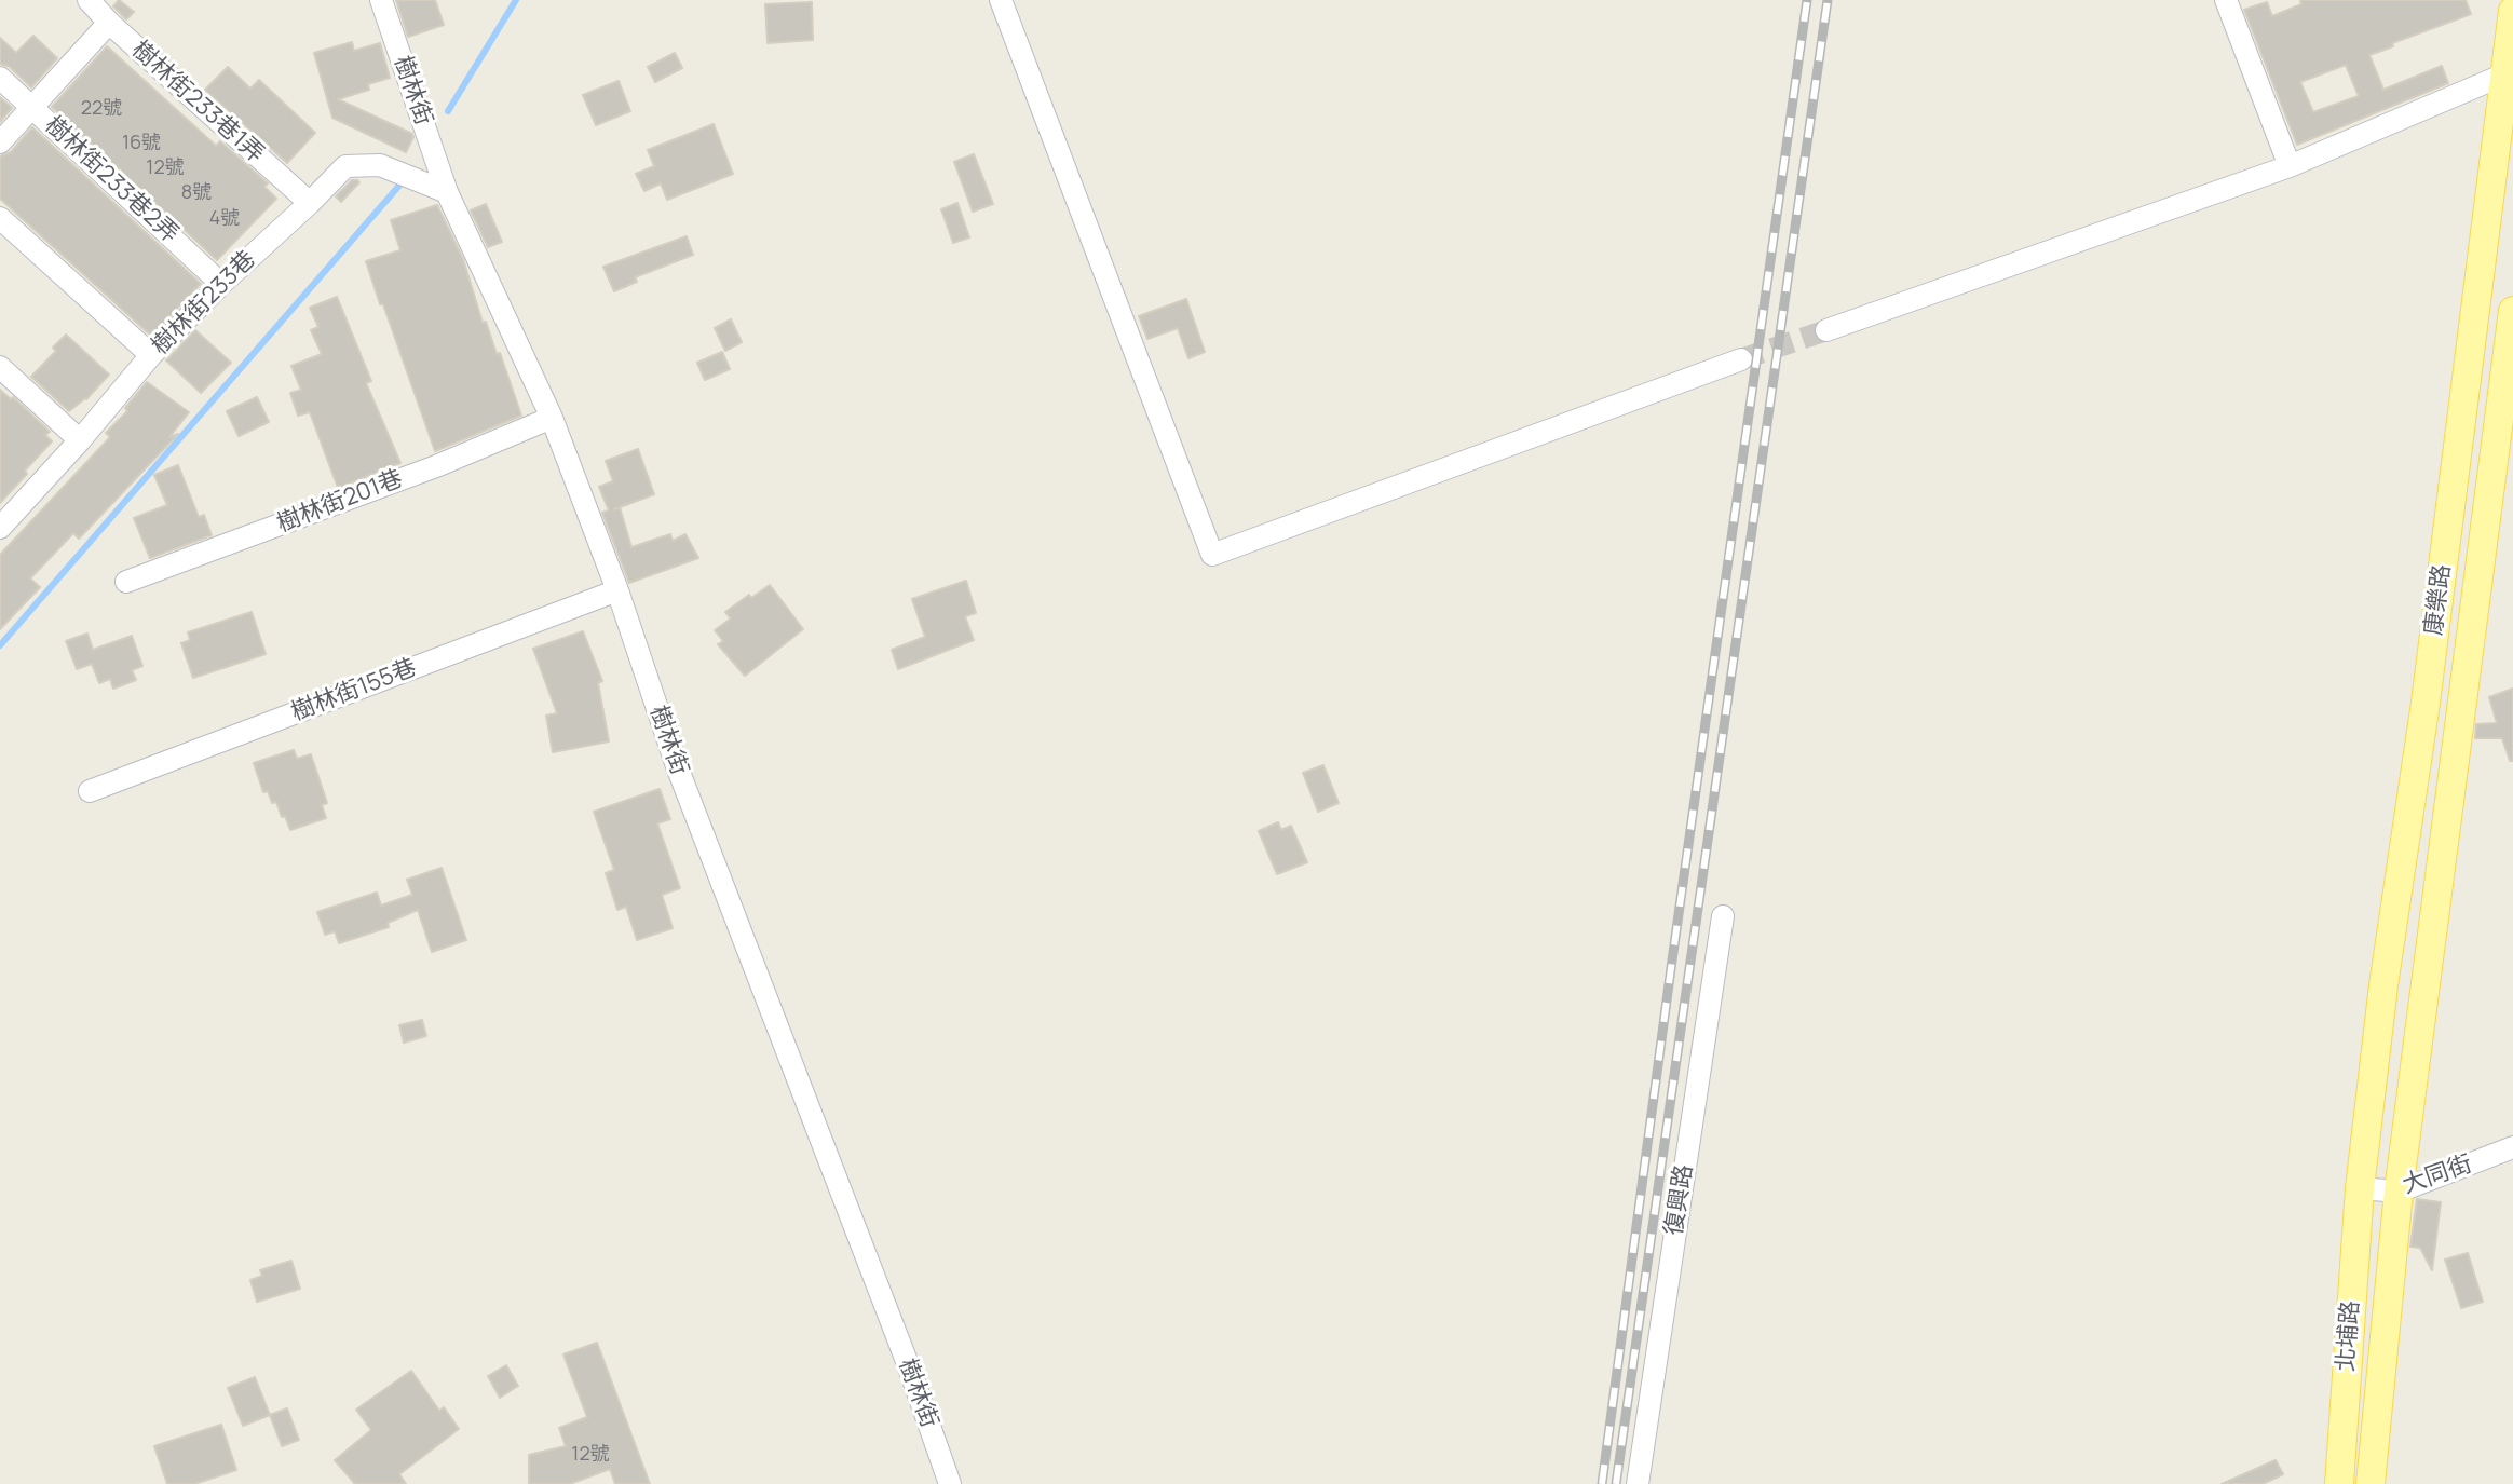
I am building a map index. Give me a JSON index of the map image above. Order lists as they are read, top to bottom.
{
  "streets": {
    "main road": ["康樂路", "北埔路"],
    "street": [
      "樹林街",
      "樹林街233巷1弄",
      "樹林街233巷2弄",
      "樹林街233巷",
      "樹林街201巷",
      "樹林街155巷",
      "大同街",
      "復興路"
    ]
  },
  "crossings": [
    ["樹林街", "樹林街233巷"],
    ["樹林街", "樹林街201巷"],
    ["樹林街", "樹林街155巷"],
    ["樹林街233巷1弄", "樹林街233巷"],
    ["樹林街233巷2弄", "樹林街233巷"],
    ["康樂路", "大同街"],
    ["康樂路", "北埔路"],
    ["大同街", "北埔路"]
  ],
  "house_numbers": [
    "22號",
    "16號",
    "12號",
    "8號",
    "4號",
    "12號"
  ]
}
